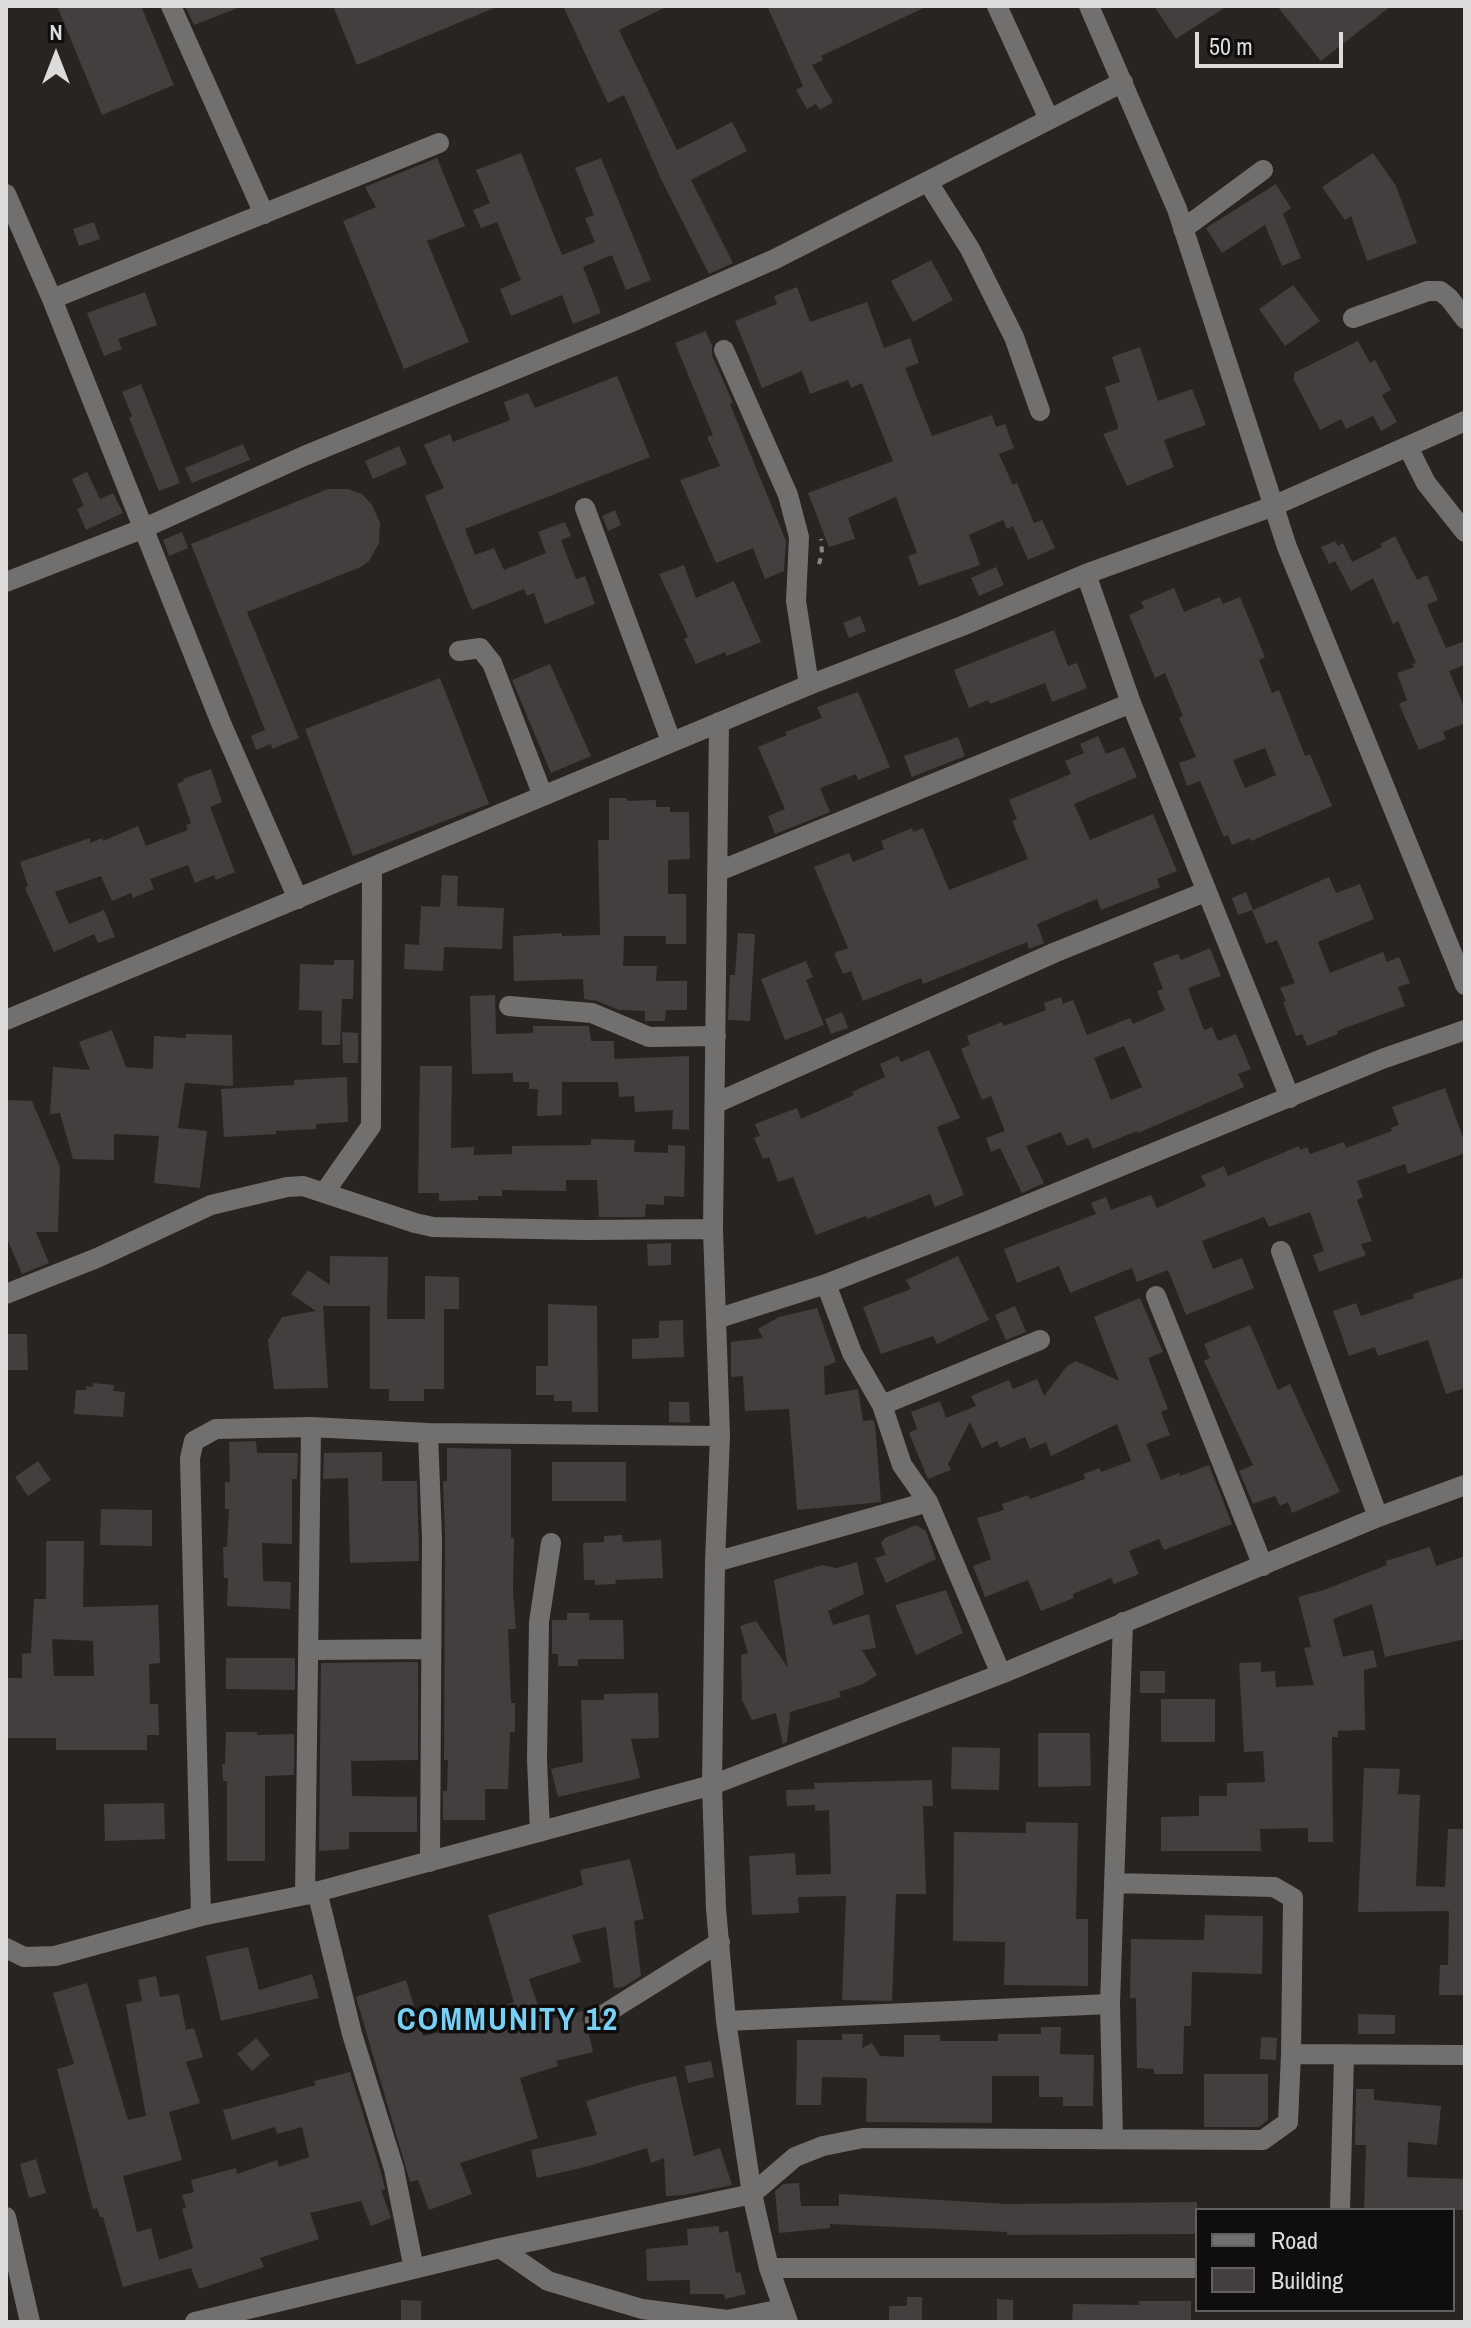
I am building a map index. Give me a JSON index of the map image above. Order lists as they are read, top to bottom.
{
  "districts": ["COMMUNITY 12"],
  "legend": ["Road", "Building"],
  "scale_bar": "50 m",
  "north": "top"
}
